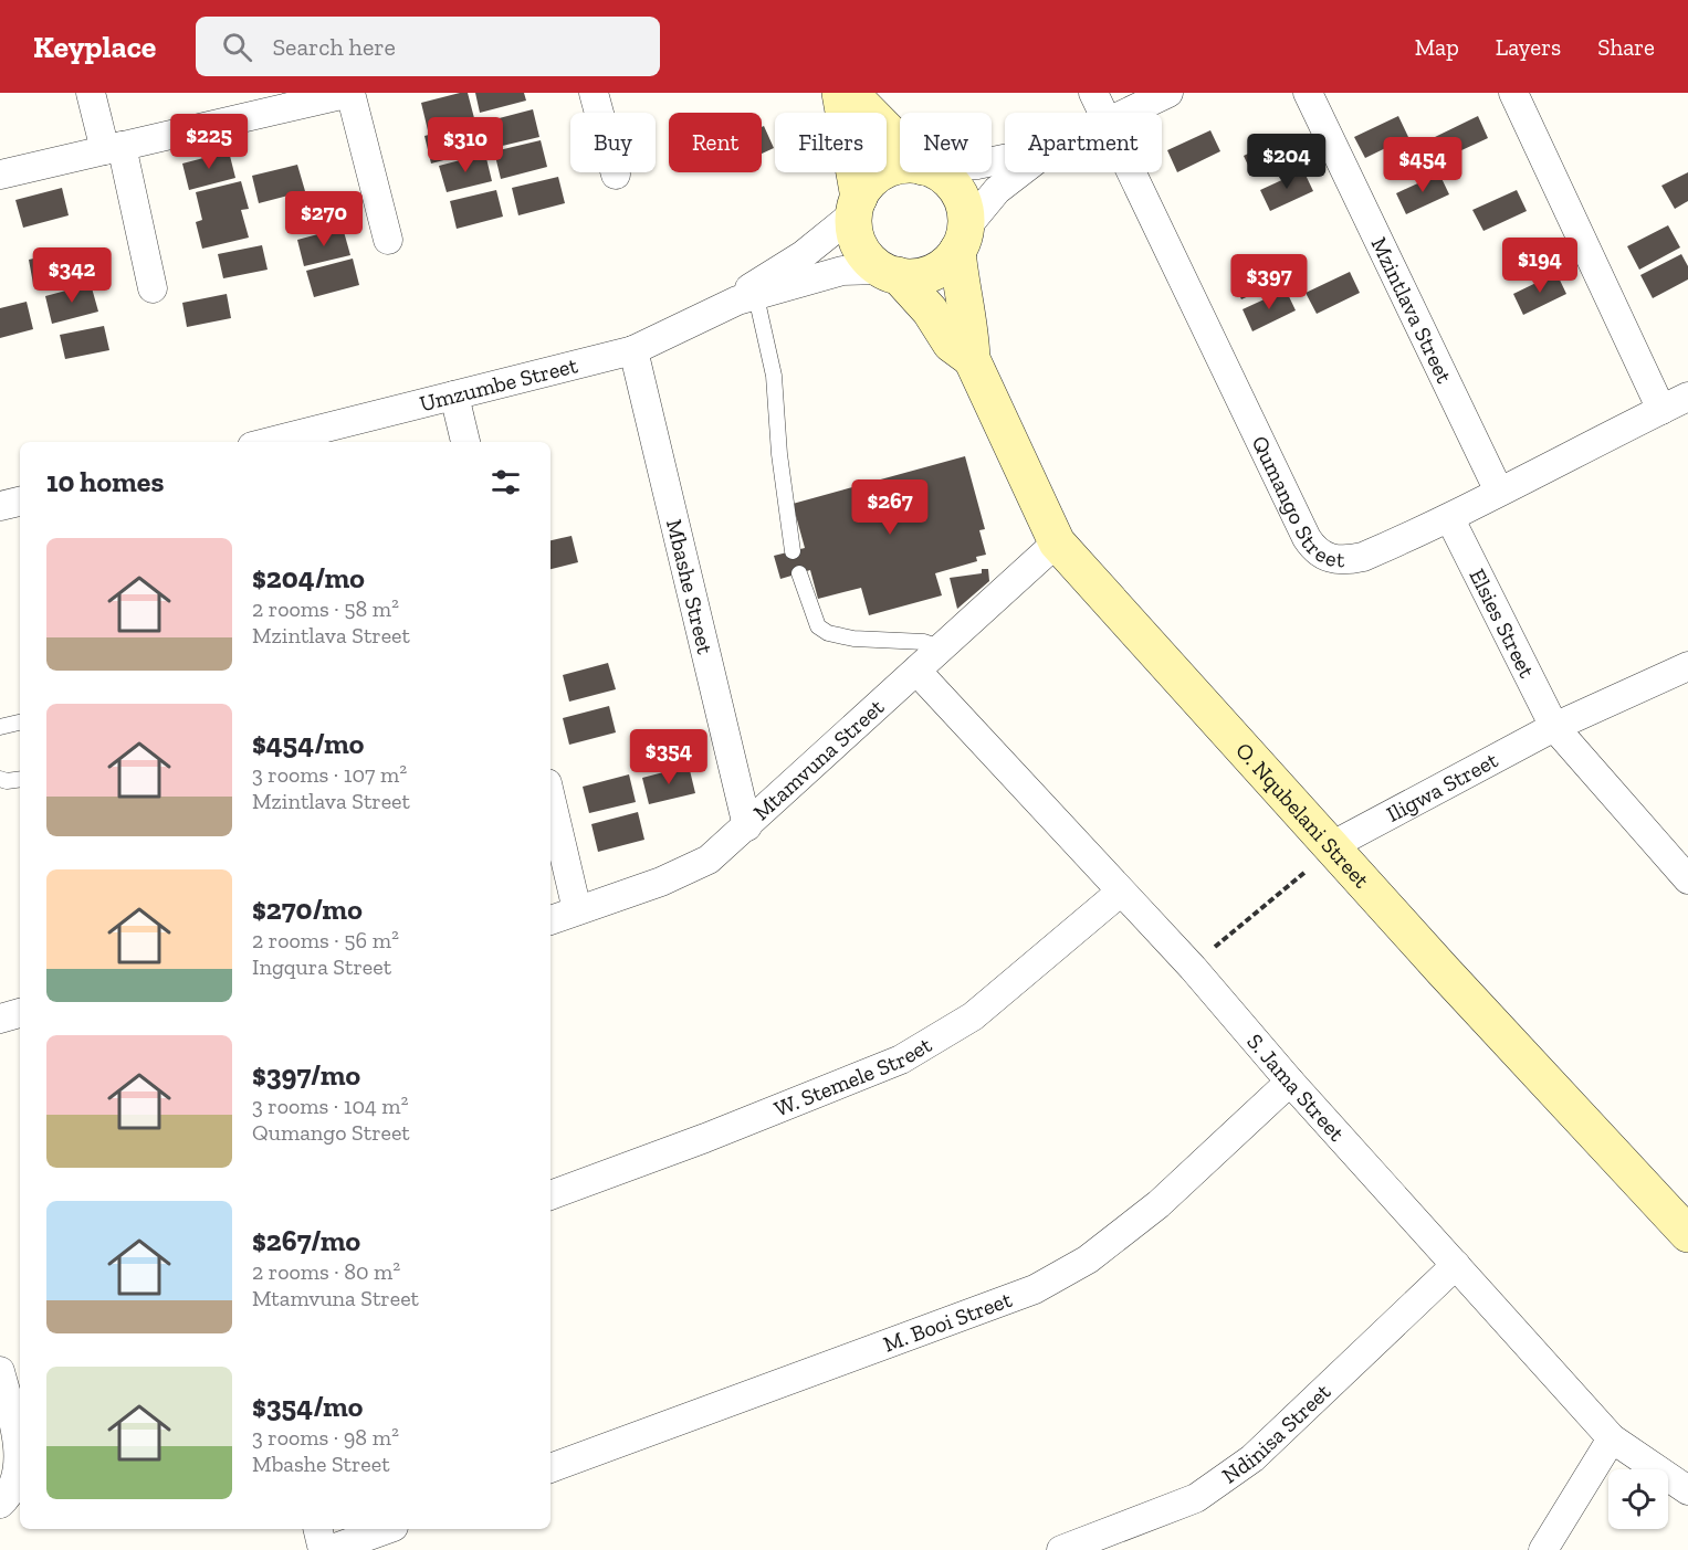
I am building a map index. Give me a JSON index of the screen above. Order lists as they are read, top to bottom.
{
  "streets": {
    "street": [
      "Mzintlava Street",
      "Umzumbe Street",
      "Qumango Street",
      "Mbashe Street",
      "Elsies Street",
      "Mtamvuna Street",
      "Iligwa Street",
      "O. Nqubelani Street",
      "W. Stemele Street",
      "S. Jama Street",
      "M. Booi Street",
      "Ndinisa Street"
    ]
  },
  "crossings": [
    ["Mzintlava Street", "Qumango Street"],
    ["Umzumbe Street", "Mbashe Street"],
    ["Umzumbe Street", "O. Nqubelani Street"],
    ["Qumango Street", "Elsies Street"],
    ["Mbashe Street", "Mtamvuna Street"],
    ["Elsies Street", "Iligwa Street"],
    ["Mtamvuna Street", "O. Nqubelani Street"],
    ["Mtamvuna Street", "S. Jama Street"],
    ["Iligwa Street", "O. Nqubelani Street"],
    ["W. Stemele Street", "S. Jama Street"],
    ["S. Jama Street", "M. Booi Street"],
    ["S. Jama Street", "Ndinisa Street"]
  ],
  "page": {
    "header": "Keyplace",
    "search": "Search here",
    "nav": ["Map", "Layers", "Share"],
    "chip": [
      "Buy",
      "Rent",
      "Filters",
      "New",
      "Apartment"
    ],
    "price": [
      "$225",
      "$310",
      "$204",
      "$454",
      "$270",
      "$194",
      "$342",
      "$397",
      "$267",
      "$354"
    ],
    "heading": "10 homes",
    "list": [
      {
        "name": "$204/mo",
        "note": "2 rooms · 58 m² · Mzintlava Street"
      },
      {
        "name": "$454/mo",
        "note": "3 rooms · 107 m² · Mzintlava Street"
      },
      {
        "name": "$270/mo",
        "note": "2 rooms · 56 m² · Ingqura Street"
      },
      {
        "name": "$397/mo",
        "note": "3 rooms · 104 m² · Qumango Street"
      },
      {
        "name": "$267/mo",
        "note": "2 rooms · 80 m² · Mtamvuna Street"
      },
      {
        "name": "$354/mo",
        "note": "3 rooms · 98 m² · Mbashe Street"
      }
    ]
  }
}
